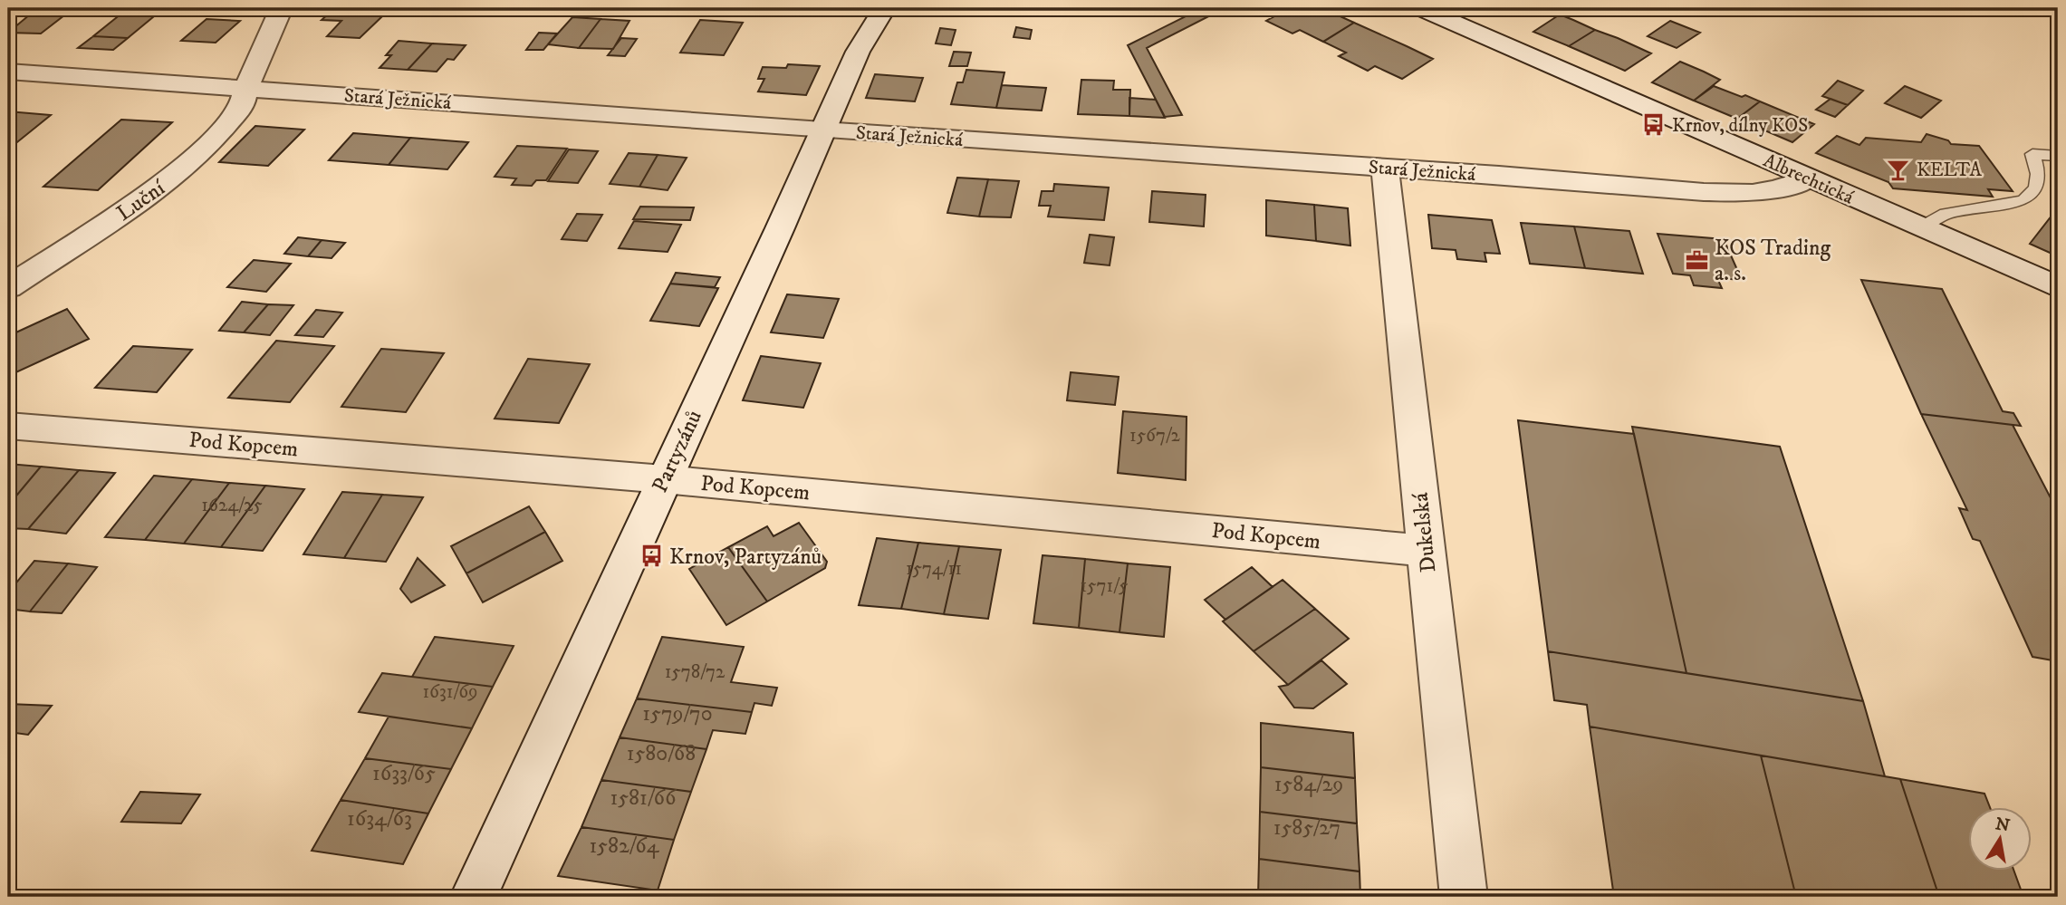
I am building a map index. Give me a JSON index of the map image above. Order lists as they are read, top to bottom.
{
  "streets": {
    "street": [
      "Stará Ježnická",
      "Albrechtická",
      "Luční",
      "Pod Kopcem",
      "Partyzánů",
      "Dukelská"
    ]
  },
  "crossings": [
    ["Stará Ježnická", "Albrechtická"],
    ["Stará Ježnická", "Luční"],
    ["Stará Ježnická", "Partyzánů"],
    ["Stará Ježnická", "Dukelská"],
    ["Pod Kopcem", "Partyzánů"],
    ["Pod Kopcem", "Dukelská"]
  ],
  "places": {
    "bus stop": ["Krnov, dílny KOS", "Krnov, Partyzánů"],
    "bar": ["KELTA"],
    "office": ["KOS Trading a. s."]
  },
  "house_numbers": [
    "1567/2",
    "1624/25",
    "1574/11",
    "1571/5",
    "1578/72",
    "1631/69",
    "1579/70",
    "1580/68",
    "1633/65",
    "1584/29",
    "1581/66",
    "1634/63",
    "1585/27",
    "1582/64"
  ],
  "north": "top"
}
